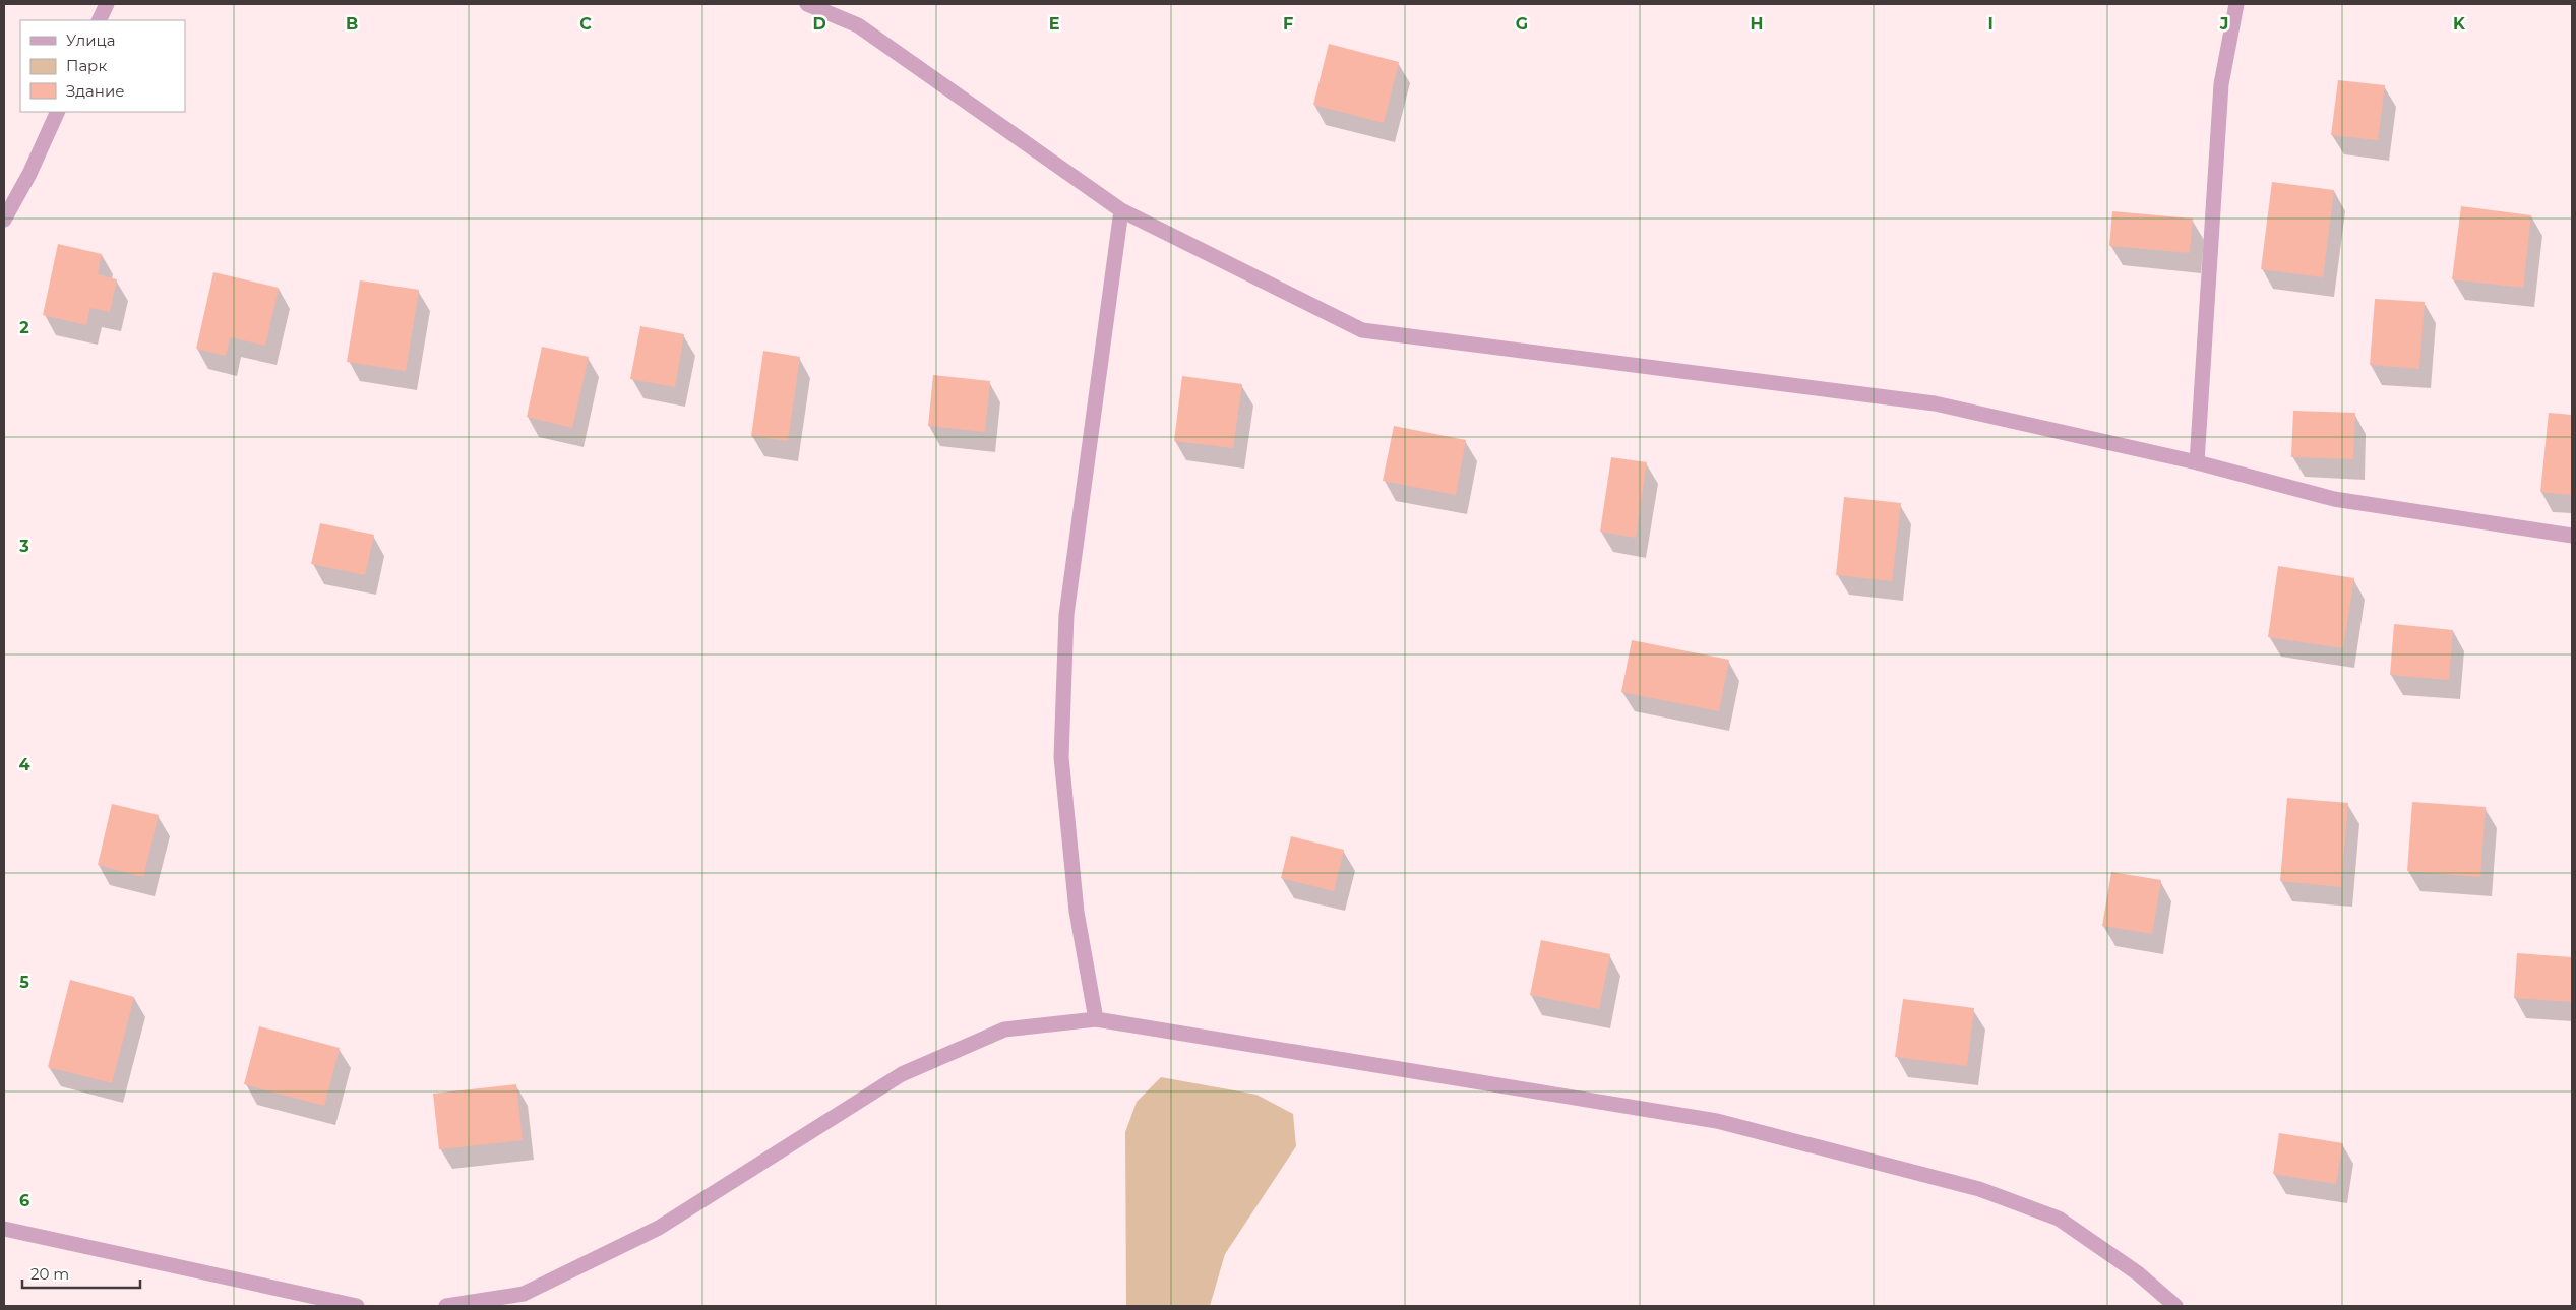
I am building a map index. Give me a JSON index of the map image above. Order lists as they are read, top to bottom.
{
  "legend": ["Улица", "Парк", "Здание"],
  "scale_bar": "20 m",
  "grid": {
    "columns": [
      "B",
      "C",
      "D",
      "E",
      "F",
      "G",
      "H",
      "I",
      "J",
      "K"
    ],
    "rows": [
      "2",
      "3",
      "4",
      "5",
      "6"
    ]
  }
}
